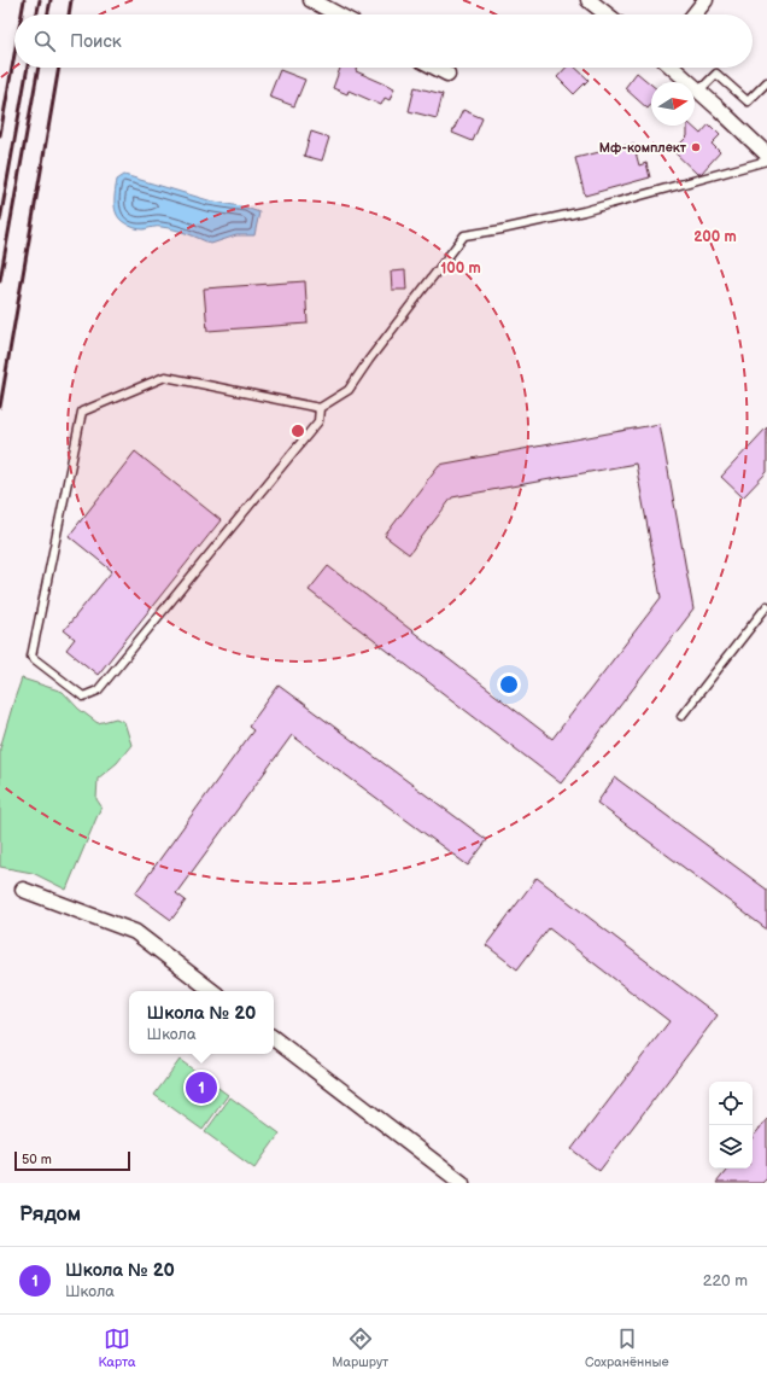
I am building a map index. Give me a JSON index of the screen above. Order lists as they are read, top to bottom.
{
  "places": ["Мф-комплект"],
  "scale_bar": "50 m",
  "north": "right",
  "page": {
    "search": "Поиск",
    "popup": ["Школа № 20", "Школа"],
    "pins": "1",
    "scale": "50 m",
    "heading": "Рядом",
    "list": [
      {
        "mark": "1",
        "name": "Школа № 20",
        "note": "Школа",
        "value": "220 m"
      }
    ],
    "nav": ["Карта", "Маршрут", "Сохранённые"]
  },
  "rings": ["200 m", "100 m"]
}
